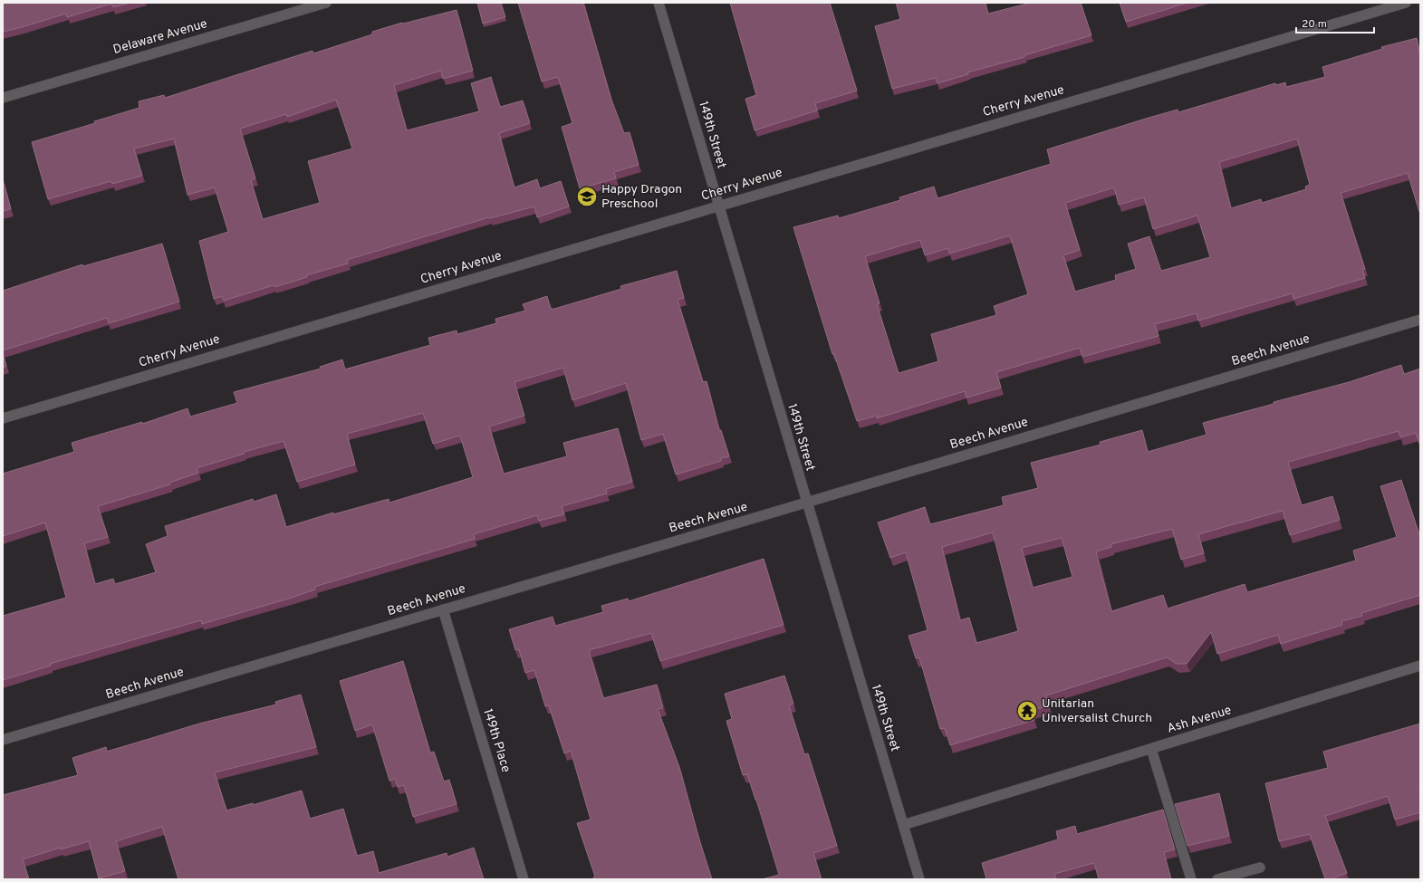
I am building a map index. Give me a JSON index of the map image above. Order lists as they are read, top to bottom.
{
  "streets": {
    "street": [
      "Delaware Avenue",
      "Cherry Avenue",
      "149th Street",
      "Beech Avenue",
      "Ash Avenue",
      "149th Place"
    ]
  },
  "crossings": [
    ["Cherry Avenue", "149th Street"],
    ["149th Street", "Beech Avenue"],
    ["149th Street", "Ash Avenue"],
    ["Beech Avenue", "149th Place"]
  ],
  "places": {
    "school or university": ["Happy Dragon Preschool"],
    "temple": ["Unitarian Universalist Church"]
  },
  "scale_bar": "20 m"
}
